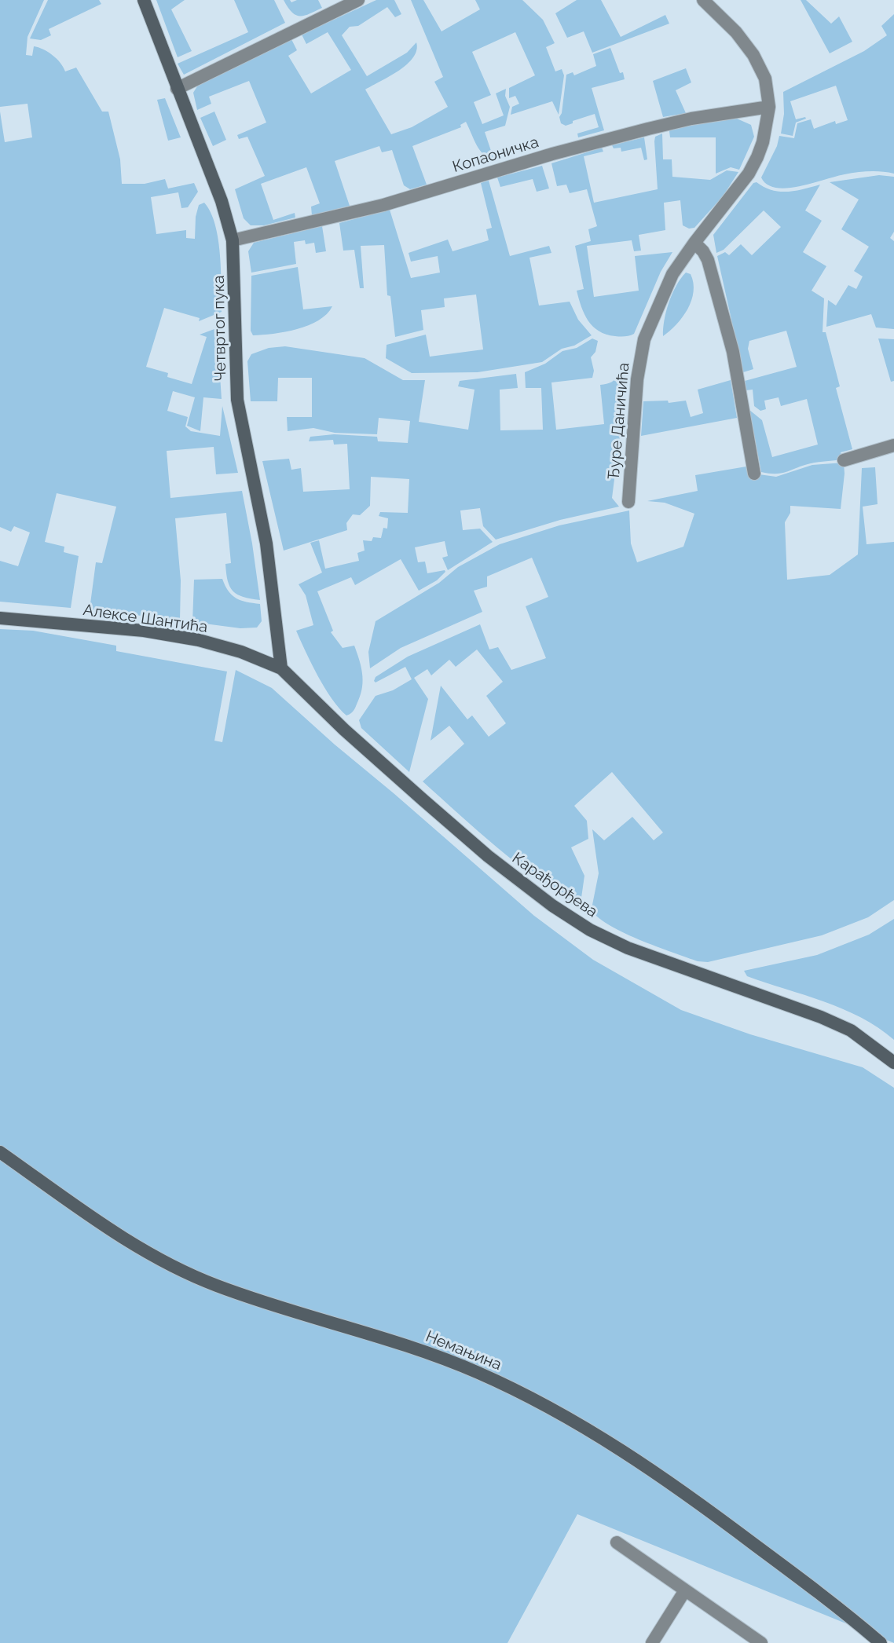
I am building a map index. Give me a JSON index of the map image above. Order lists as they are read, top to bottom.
{
  "streets": {
    "street": [
      "Копаоничка",
      "Четвртог пука",
      "Ђуре Даничића",
      "Алексе Шантића",
      "Карађорђева",
      "Немањина"
    ]
  },
  "crossings": [
    ["Копаоничка", "Четвртог пука"],
    ["Копаоничка", "Ђуре Даничића"],
    ["Четвртог пука", "Алексе Шантића"],
    ["Четвртог пука", "Карађорђева"],
    ["Алексе Шантића", "Карађорђева"]
  ]
}
